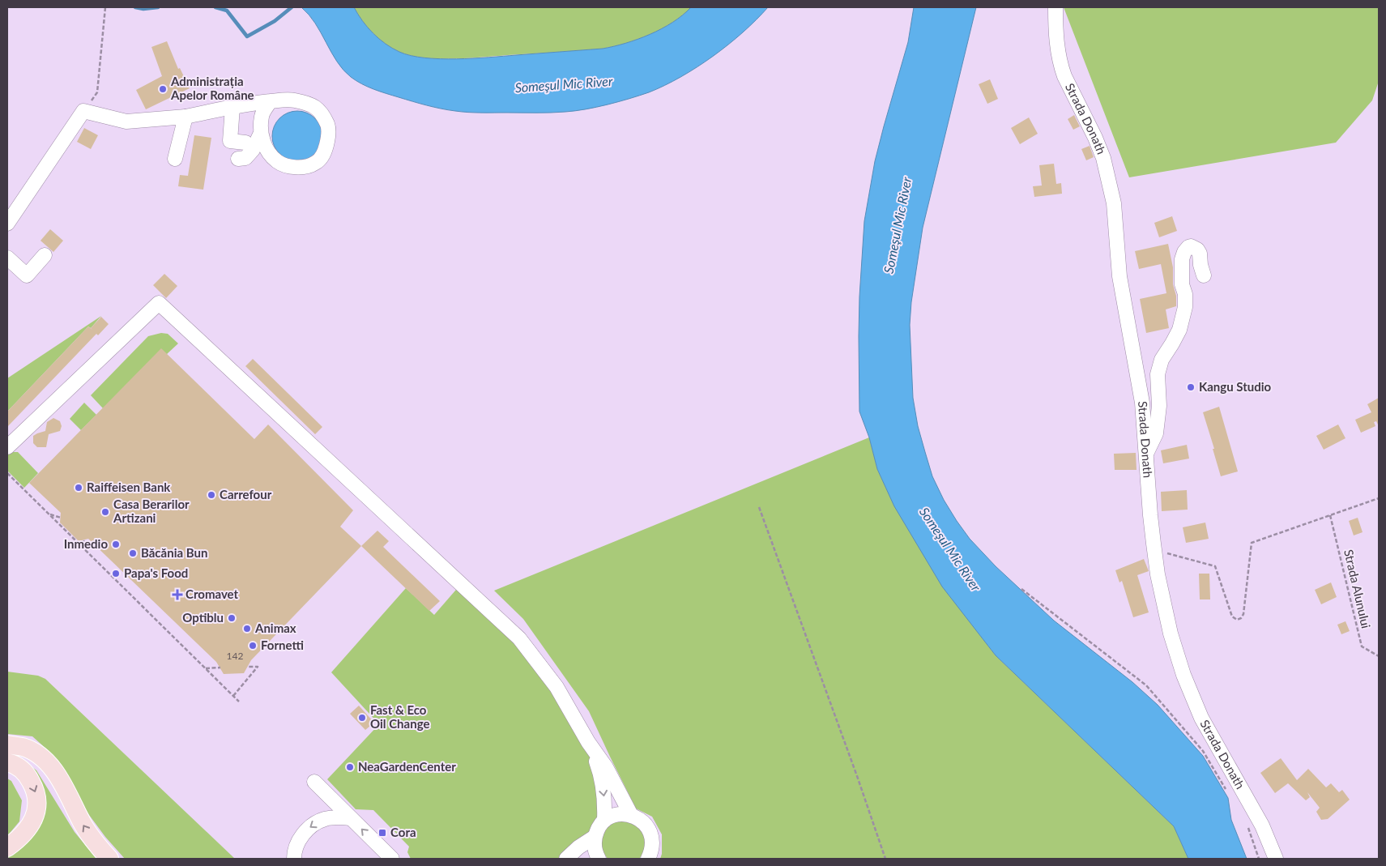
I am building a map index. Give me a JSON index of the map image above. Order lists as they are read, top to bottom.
{
  "streets": {
    "street": ["Strada Donath"],
    "path": ["Strada Alunului"]
  },
  "water": ["Someşul Mic River"],
  "places": {
    "other": [
      "Administrația Apelor Române",
      "Kangu Studio",
      "Raiffeisen Bank",
      "Carrefour",
      "Casa Berarilor Artizani",
      "Inmedio",
      "Băcănia Bun",
      "Papa's Food",
      "Optiblu",
      "Animax",
      "Fornetti",
      "Fast & Eco Oil Change",
      "NeaGardenCenter"
    ],
    "health": ["Cromavet"],
    "transit": ["Cora"]
  },
  "house_numbers": ["142"]
}
